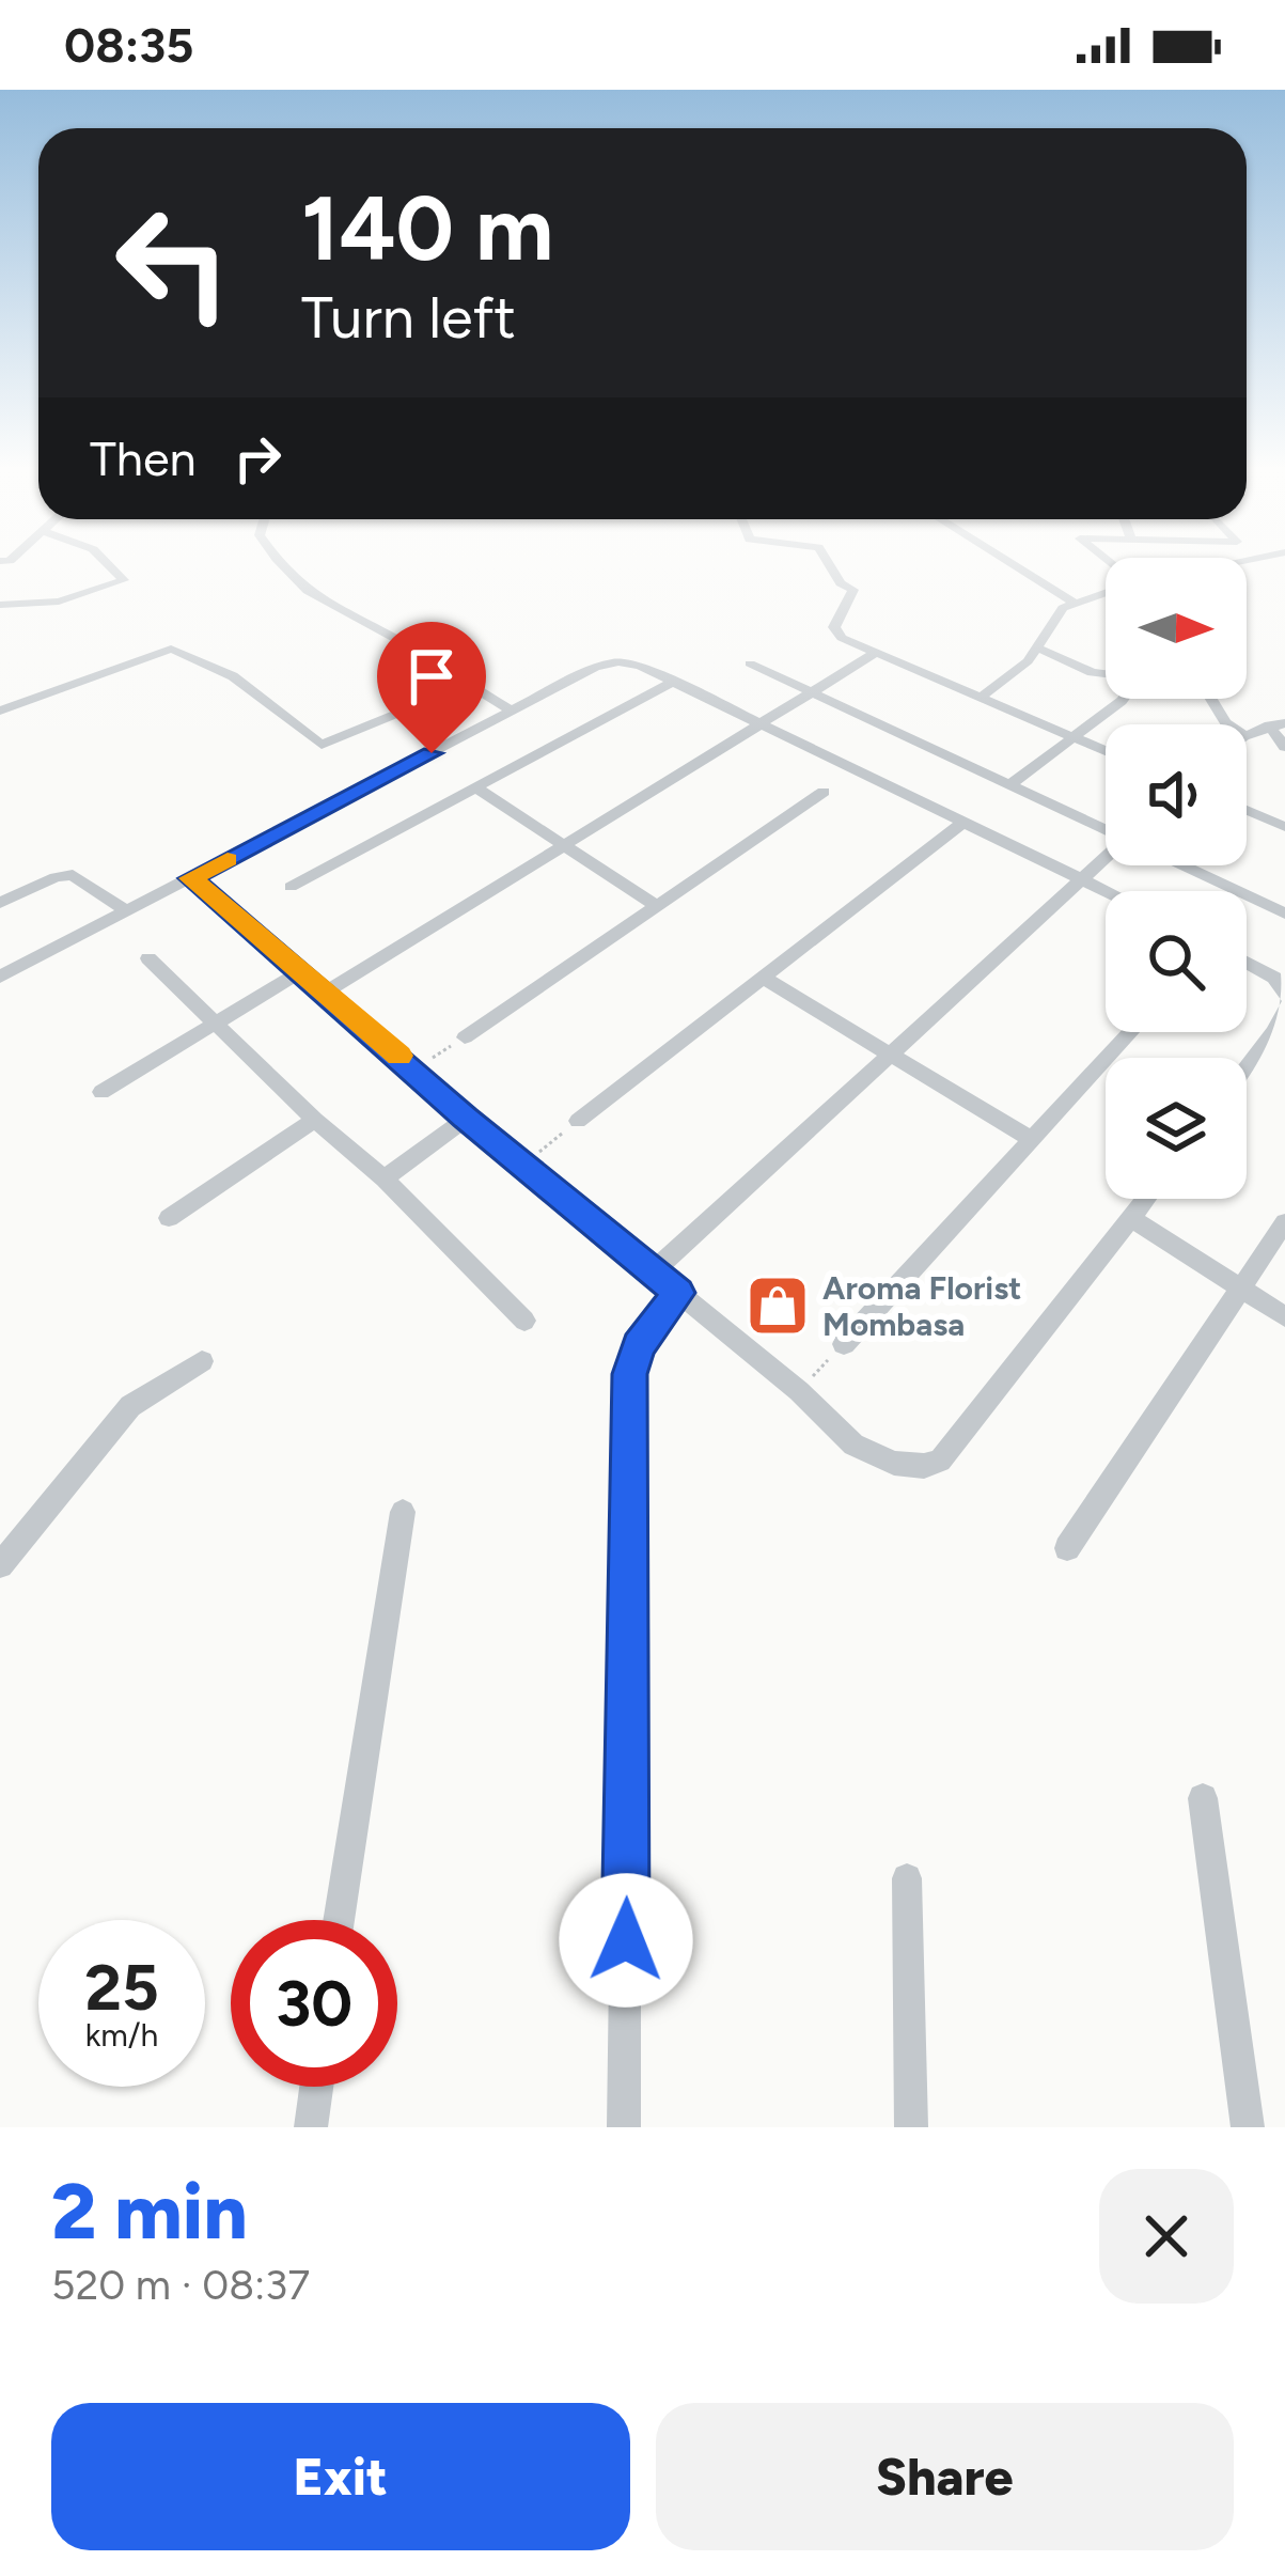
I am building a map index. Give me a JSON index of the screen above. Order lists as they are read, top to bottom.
{
  "places": {
    "shop": ["Aroma Florist Mombasa"]
  },
  "north": "right",
  "page": {
    "status": "08:35",
    "turn": ["140 m", "Turn left"],
    "then": "Then",
    "speed": "25 km/h",
    "limit": "30",
    "heading": ["2 min", "520 m · 08:37"],
    "buttons": ["Exit", "Share"]
  }
}
